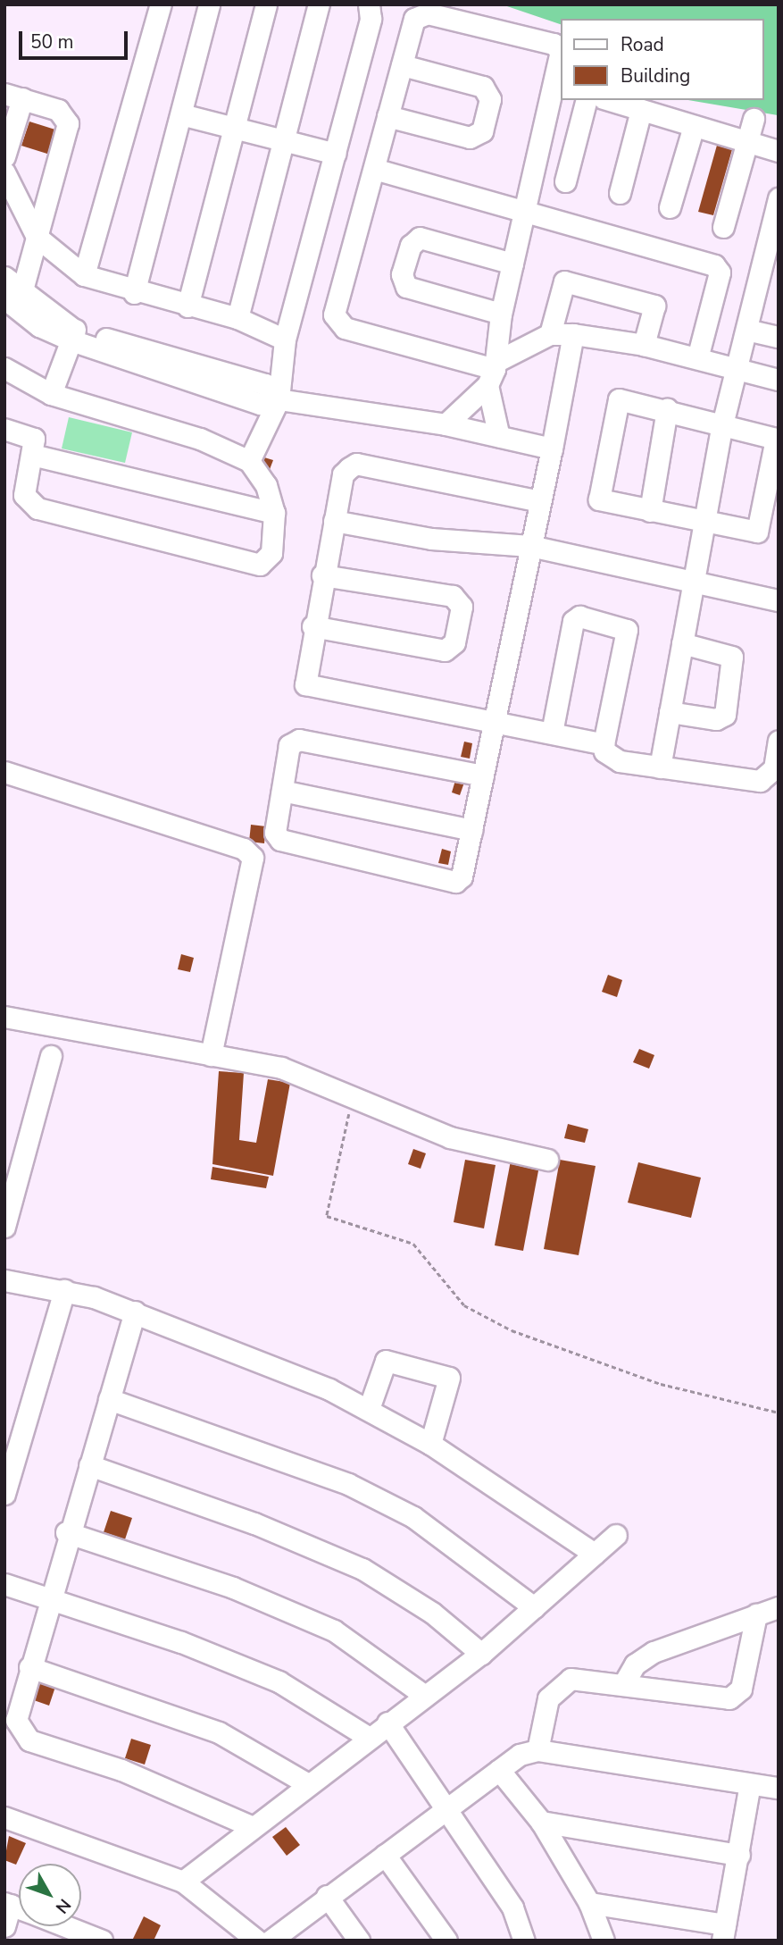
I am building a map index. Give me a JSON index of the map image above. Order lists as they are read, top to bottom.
{
  "legend": ["Road", "Building"],
  "scale_bar": "50 m",
  "north": "bottom right"
}
